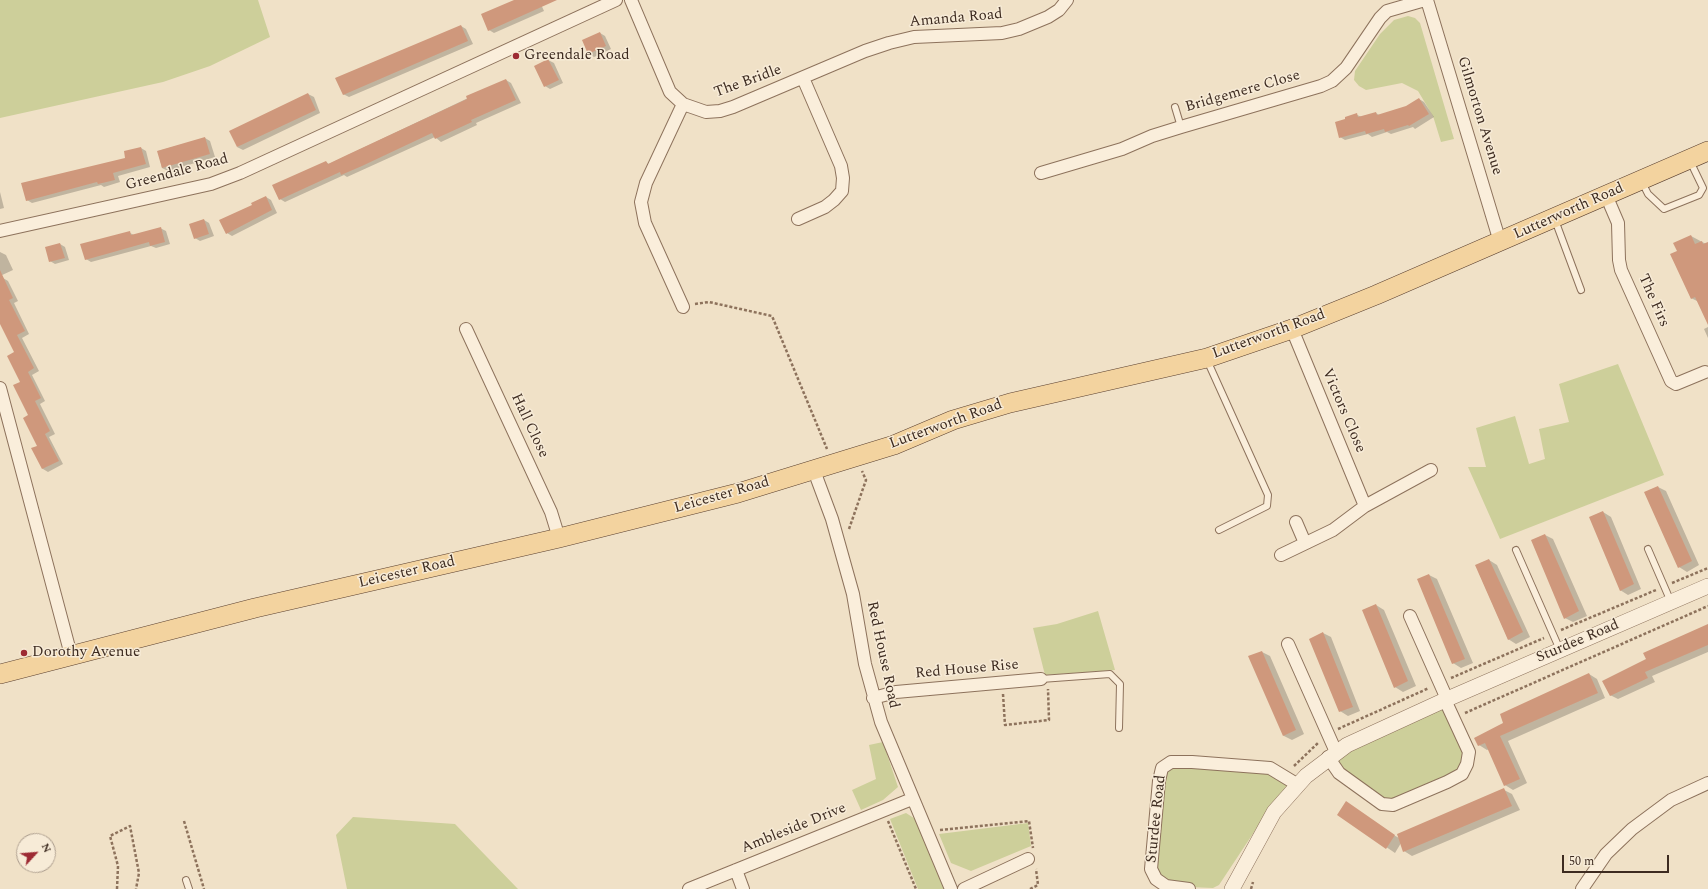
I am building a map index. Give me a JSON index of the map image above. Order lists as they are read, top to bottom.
{
  "streets": {
    "main road": ["Lutterworth Road", "Leicester Road"],
    "street": [
      "Amanda Road",
      "The Bridle",
      "Bridgemere Close",
      "Gilmorton Avenue",
      "Greendale Road",
      "The Firs",
      "Victors Close",
      "Hall Close",
      "Sturdee Road",
      "Red House Road",
      "Red House Rise",
      "Ambleside Drive"
    ]
  },
  "crossings": [
    ["Amanda Road", "The Bridle"],
    ["Bridgemere Close", "Gilmorton Avenue"],
    ["Gilmorton Avenue", "Lutterworth Road"],
    ["Lutterworth Road", "The Firs"],
    ["Lutterworth Road", "Victors Close"],
    ["Lutterworth Road", "Leicester Road"],
    ["Lutterworth Road", "Red House Road"],
    ["Hall Close", "Leicester Road"],
    ["Leicester Road", "Red House Road"],
    ["Red House Road", "Red House Rise"],
    ["Red House Road", "Ambleside Drive"]
  ],
  "places": ["Greendale Road", "Dorothy Avenue"],
  "scale_bar": "50 m",
  "north": "top right"
}
